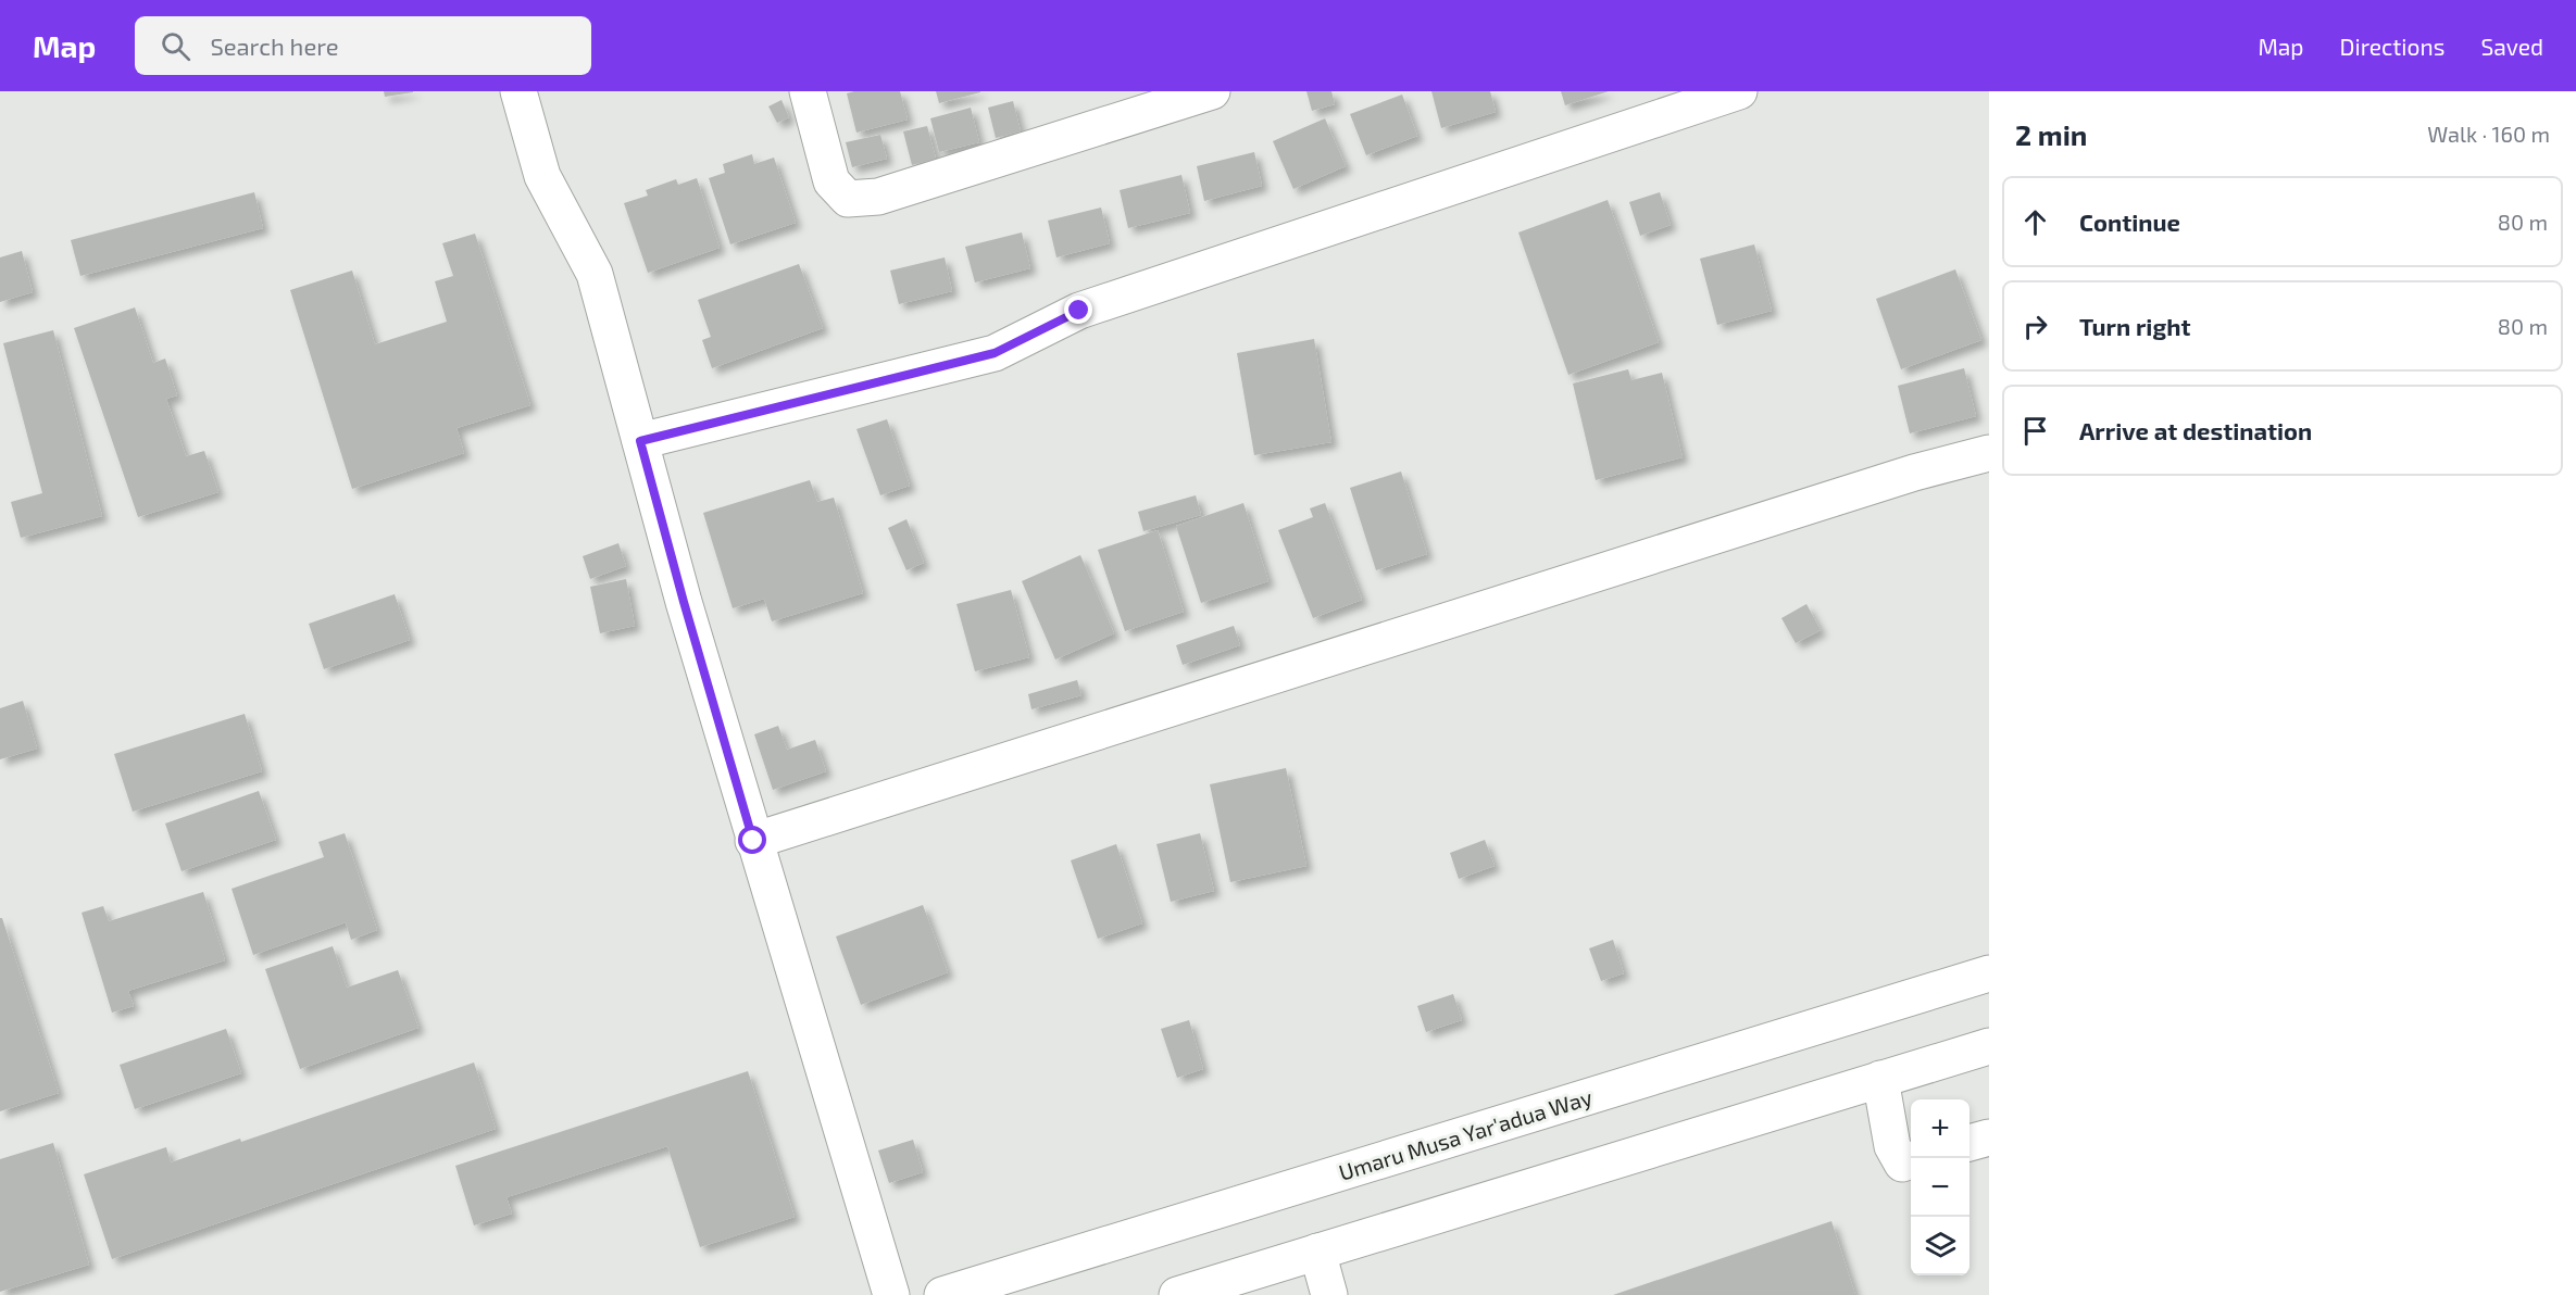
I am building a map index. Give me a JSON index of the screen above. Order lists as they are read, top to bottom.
{
  "streets": {
    "street": ["Umaru Musa Yar'adua Way"]
  },
  "page": {
    "header": "Map",
    "search": "Search here",
    "nav": ["Map", "Directions", "Saved"],
    "heading": ["2 min", "Walk · 160 m"],
    "list": [
      ["Continue", "80 m"],
      ["Turn right", "80 m"],
      "Arrive at destination"
    ],
    "map_buttons": ["+", "−"]
  }
}
